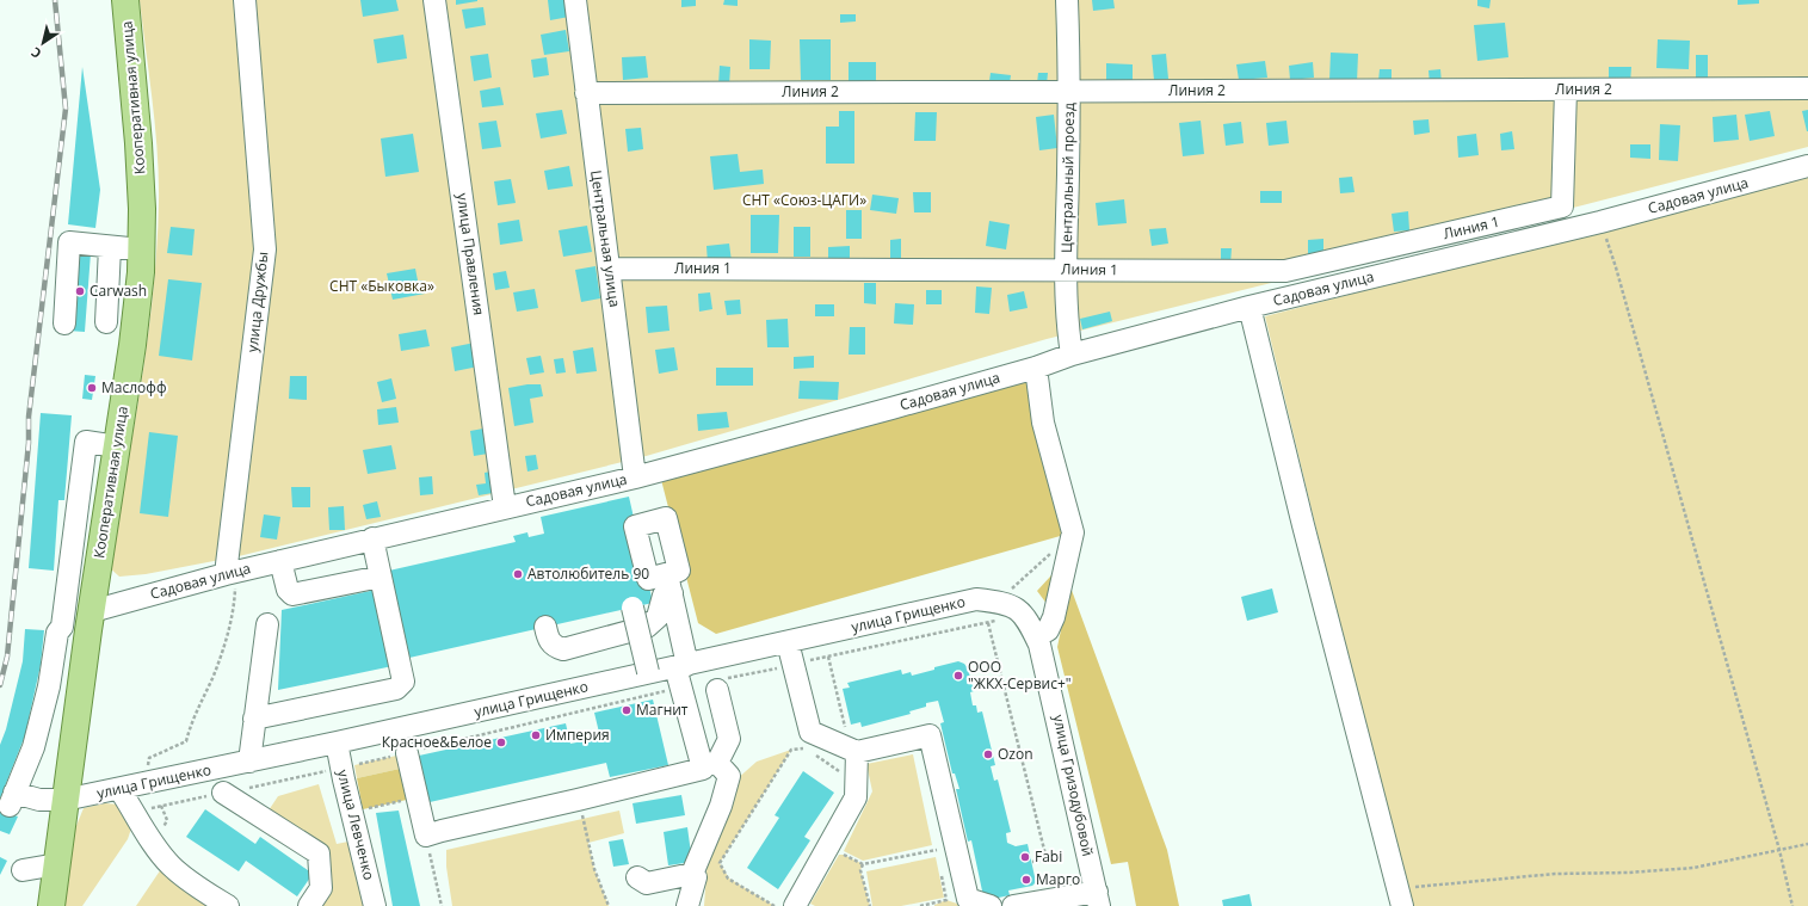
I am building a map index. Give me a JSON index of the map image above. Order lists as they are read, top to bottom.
{
  "streets": {
    "main road": ["Кооперативная улица"],
    "street": [
      "Линия 2",
      "Центральный проезд",
      "Садовая улица",
      "Линия 1",
      "Центральная улица",
      "улица Правления",
      "улица Дружбы",
      "улица Грищенко",
      "улица Гризодубовой",
      "улица Левченко"
    ]
  },
  "crossings": [
    ["Линия 2", "Центральный проезд"],
    ["Линия 2", "Линия 1"],
    ["Линия 2", "Центральная улица"],
    ["Кооперативная улица", "Садовая улица"],
    ["Кооперативная улица", "улица Грищенко"],
    ["Центральный проезд", "Садовая улица"],
    ["Центральный проезд", "Линия 1"],
    ["Садовая улица", "Центральная улица"],
    ["Садовая улица", "улица Правления"],
    ["Садовая улица", "улица Дружбы"],
    ["Линия 1", "Центральная улица"],
    ["улица Грищенко", "улица Гризодубовой"],
    ["улица Грищенко", "улица Левченко"]
  ],
  "parks": ["СНТ «Союз-ЦАГИ»", "СНТ «Быковка»"],
  "places": [
    "Carwash",
    "Маслофф",
    "Автолюбитель 90",
    "ООО \"ЖКХ-Сервис+\"",
    "Магнит",
    "Империя",
    "Красное&Белое",
    "Ozon",
    "Fabi",
    "Марго"
  ],
  "north": "bottom left"
}
